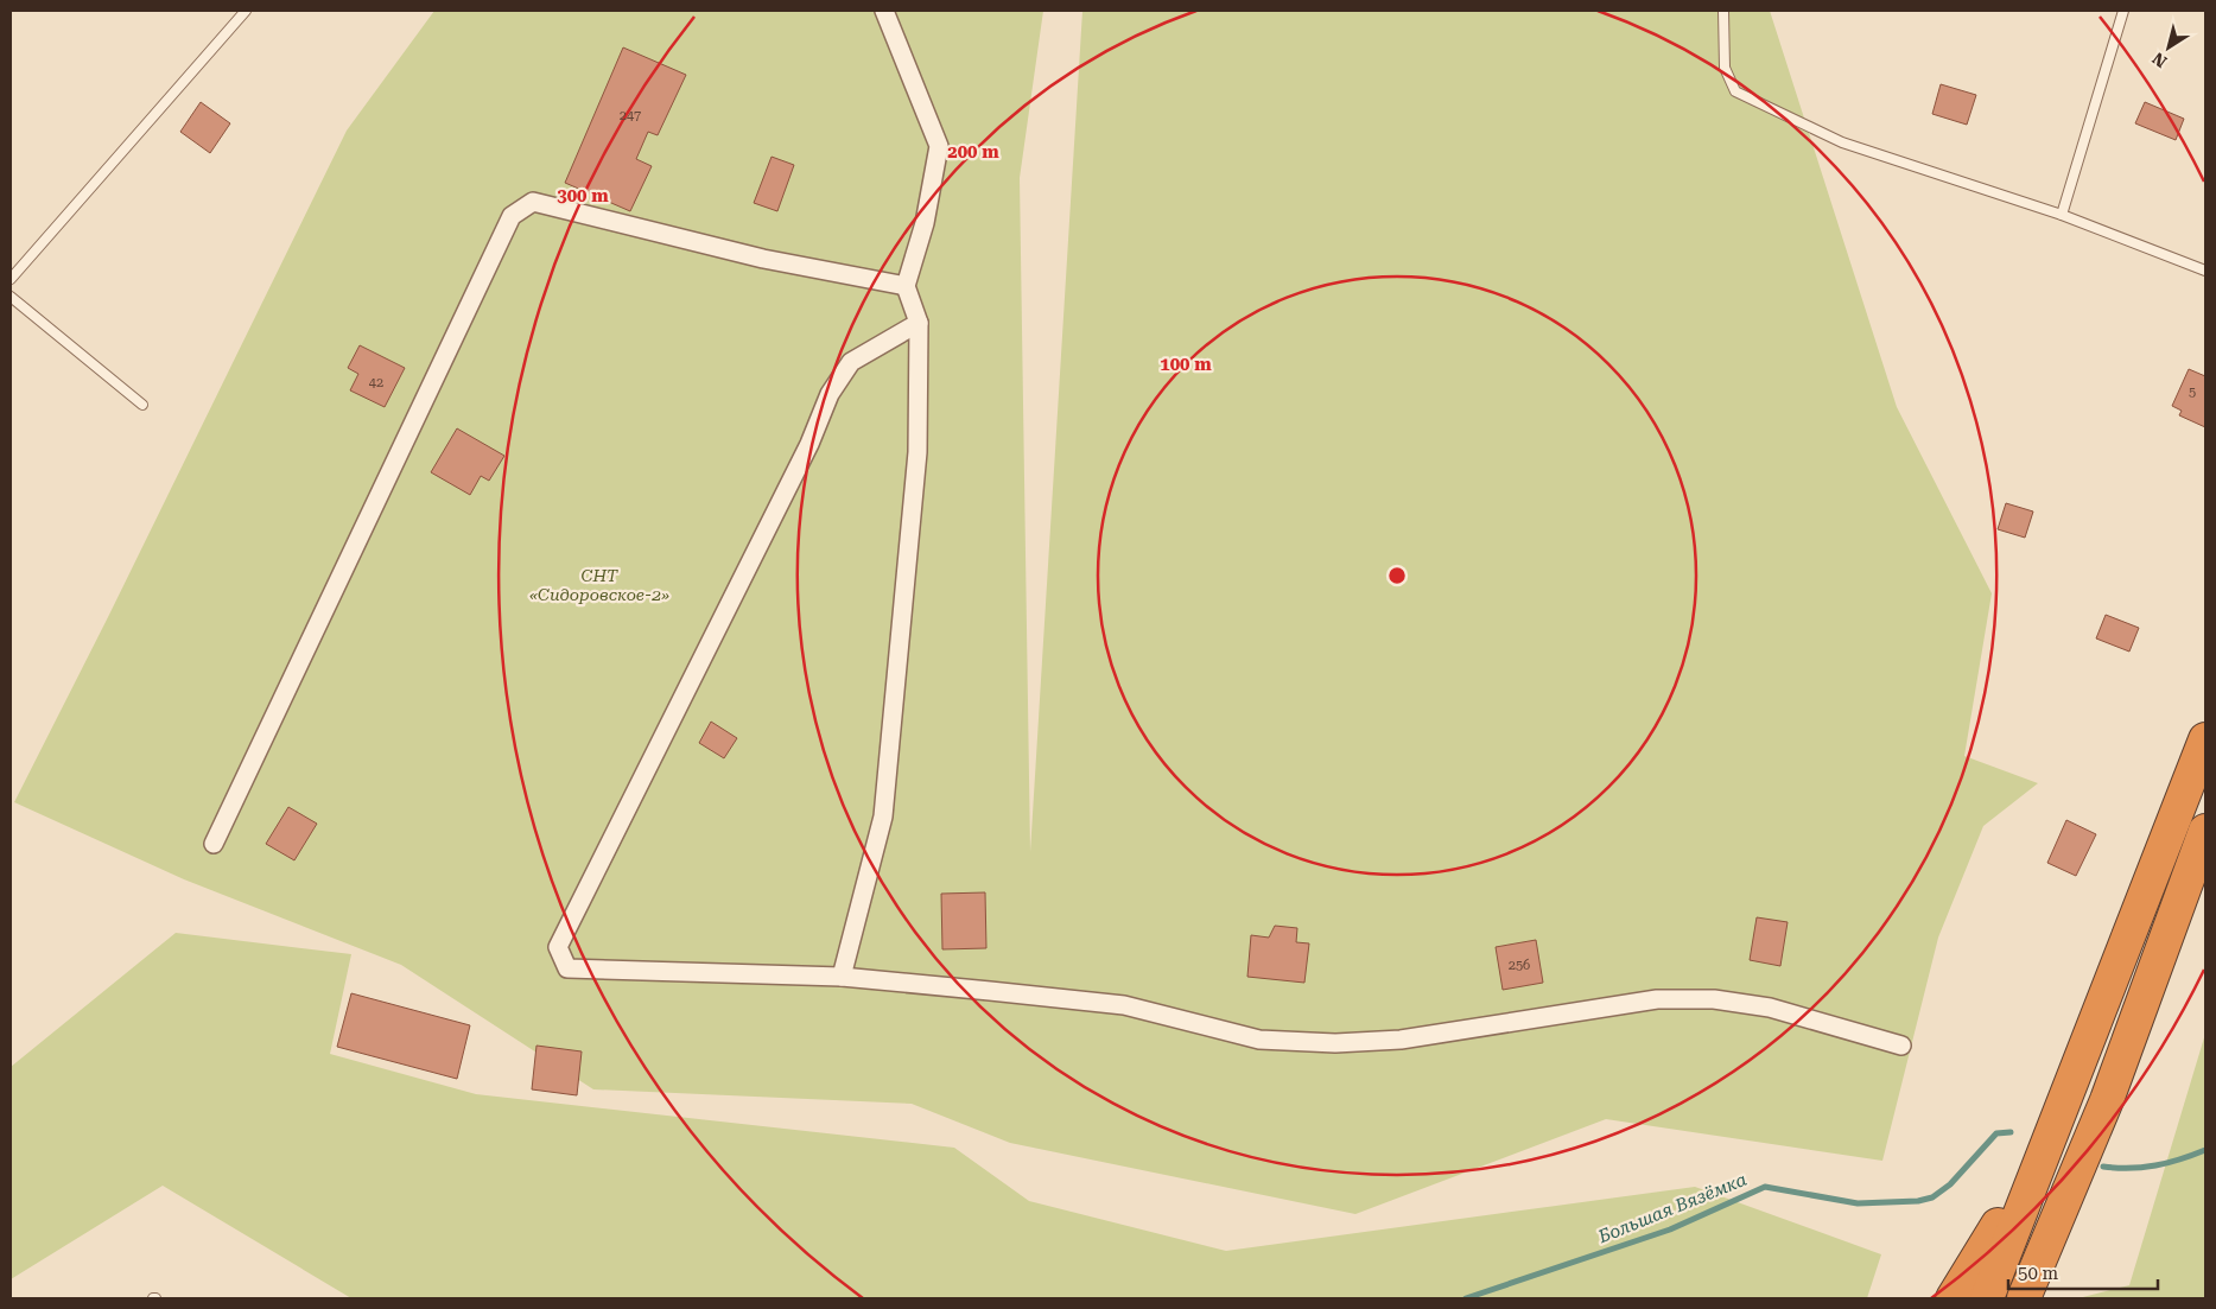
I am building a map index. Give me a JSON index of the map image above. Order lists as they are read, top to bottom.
{
  "water": ["Большая Вязёмка"],
  "parks": ["СНТ «Сидоровское-2»"],
  "house_numbers": [
    "247",
    "42",
    "5",
    "256"
  ],
  "scale_bar": "50 m",
  "north": "bottom left",
  "rings": ["200 m", "300 m", "100 m"]
}
